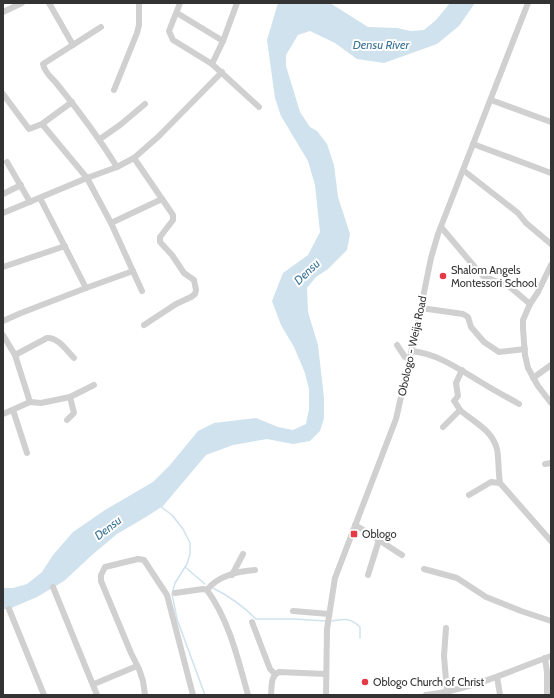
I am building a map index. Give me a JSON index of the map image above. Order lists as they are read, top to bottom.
{
  "streets": {
    "street": ["Obologo - Weija Road"]
  },
  "water": ["Densu River", "Densu"],
  "places": {
    "other": ["Shalom Angels Montessori School", "Oblogo Church of Christ"],
    "transit": ["Oblogo"]
  }
}
